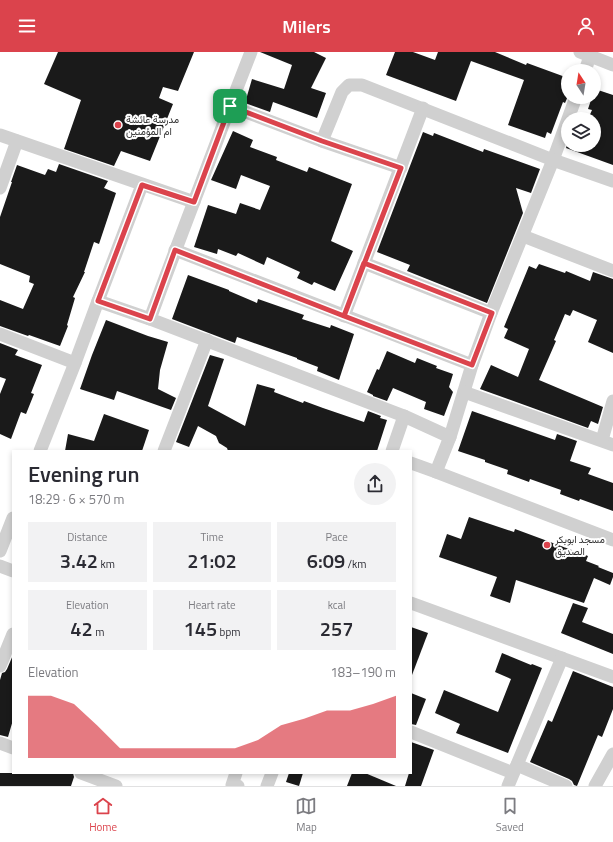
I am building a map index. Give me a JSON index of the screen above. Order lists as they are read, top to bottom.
{
  "places": ["مدرسة عائشة ام المؤمنين", "مسجد ابوبكر الصديق"],
  "north": "top",
  "page": {
    "header": "Milers",
    "heading": ["Evening run", "18:29 · 6 × 570 m"],
    "stats": [
      ["Distance", "3.42 km"],
      ["Time", "21:02"],
      ["Pace", "6:09 /km"],
      ["Elevation", "42 m"],
      ["Heart rate", "145 bpm"],
      ["kcal", "257"]
    ],
    "chart": ["Elevation", "183–190 m"],
    "tabs": ["Home", "Map", "Saved"]
  }
}
